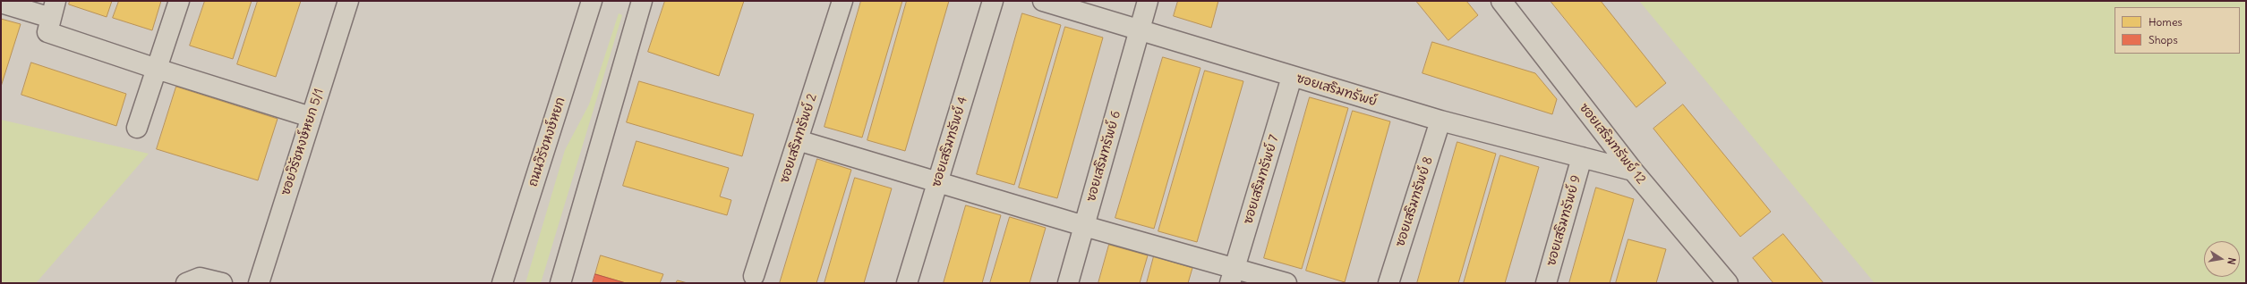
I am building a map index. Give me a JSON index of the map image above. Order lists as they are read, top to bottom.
{
  "streets": {
    "street": [
      "ซอยเสริมทรัพย์",
      "ซอยเสริมทรัพย์ 2",
      "ซอยวิรัชหงษ์หยก 5/1",
      "ถนนวิรัชหงษ์หยก",
      "ซอยเสริมทรัพย์ 4",
      "ซอยเสริมทรัพย์ 12",
      "ซอยเสริมทรัพย์ 6",
      "ซอยเสริมทรัพย์ 7",
      "ซอยเสริมทรัพย์ 8",
      "ซอยเสริมทรัพย์ 9"
    ]
  },
  "crossings": [
    ["ซอยเสริมทรัพย์", "ซอยเสริมทรัพย์ 12"],
    ["ซอยเสริมทรัพย์", "ซอยเสริมทรัพย์ 6"],
    ["ซอยเสริมทรัพย์", "ซอยเสริมทรัพย์ 7"],
    ["ซอยเสริมทรัพย์", "ซอยเสริมทรัพย์ 8"],
    ["ซอยเสริมทรัพย์", "ซอยเสริมทรัพย์ 9"]
  ],
  "legend": ["Homes", "Shops"],
  "north": "right"
}
